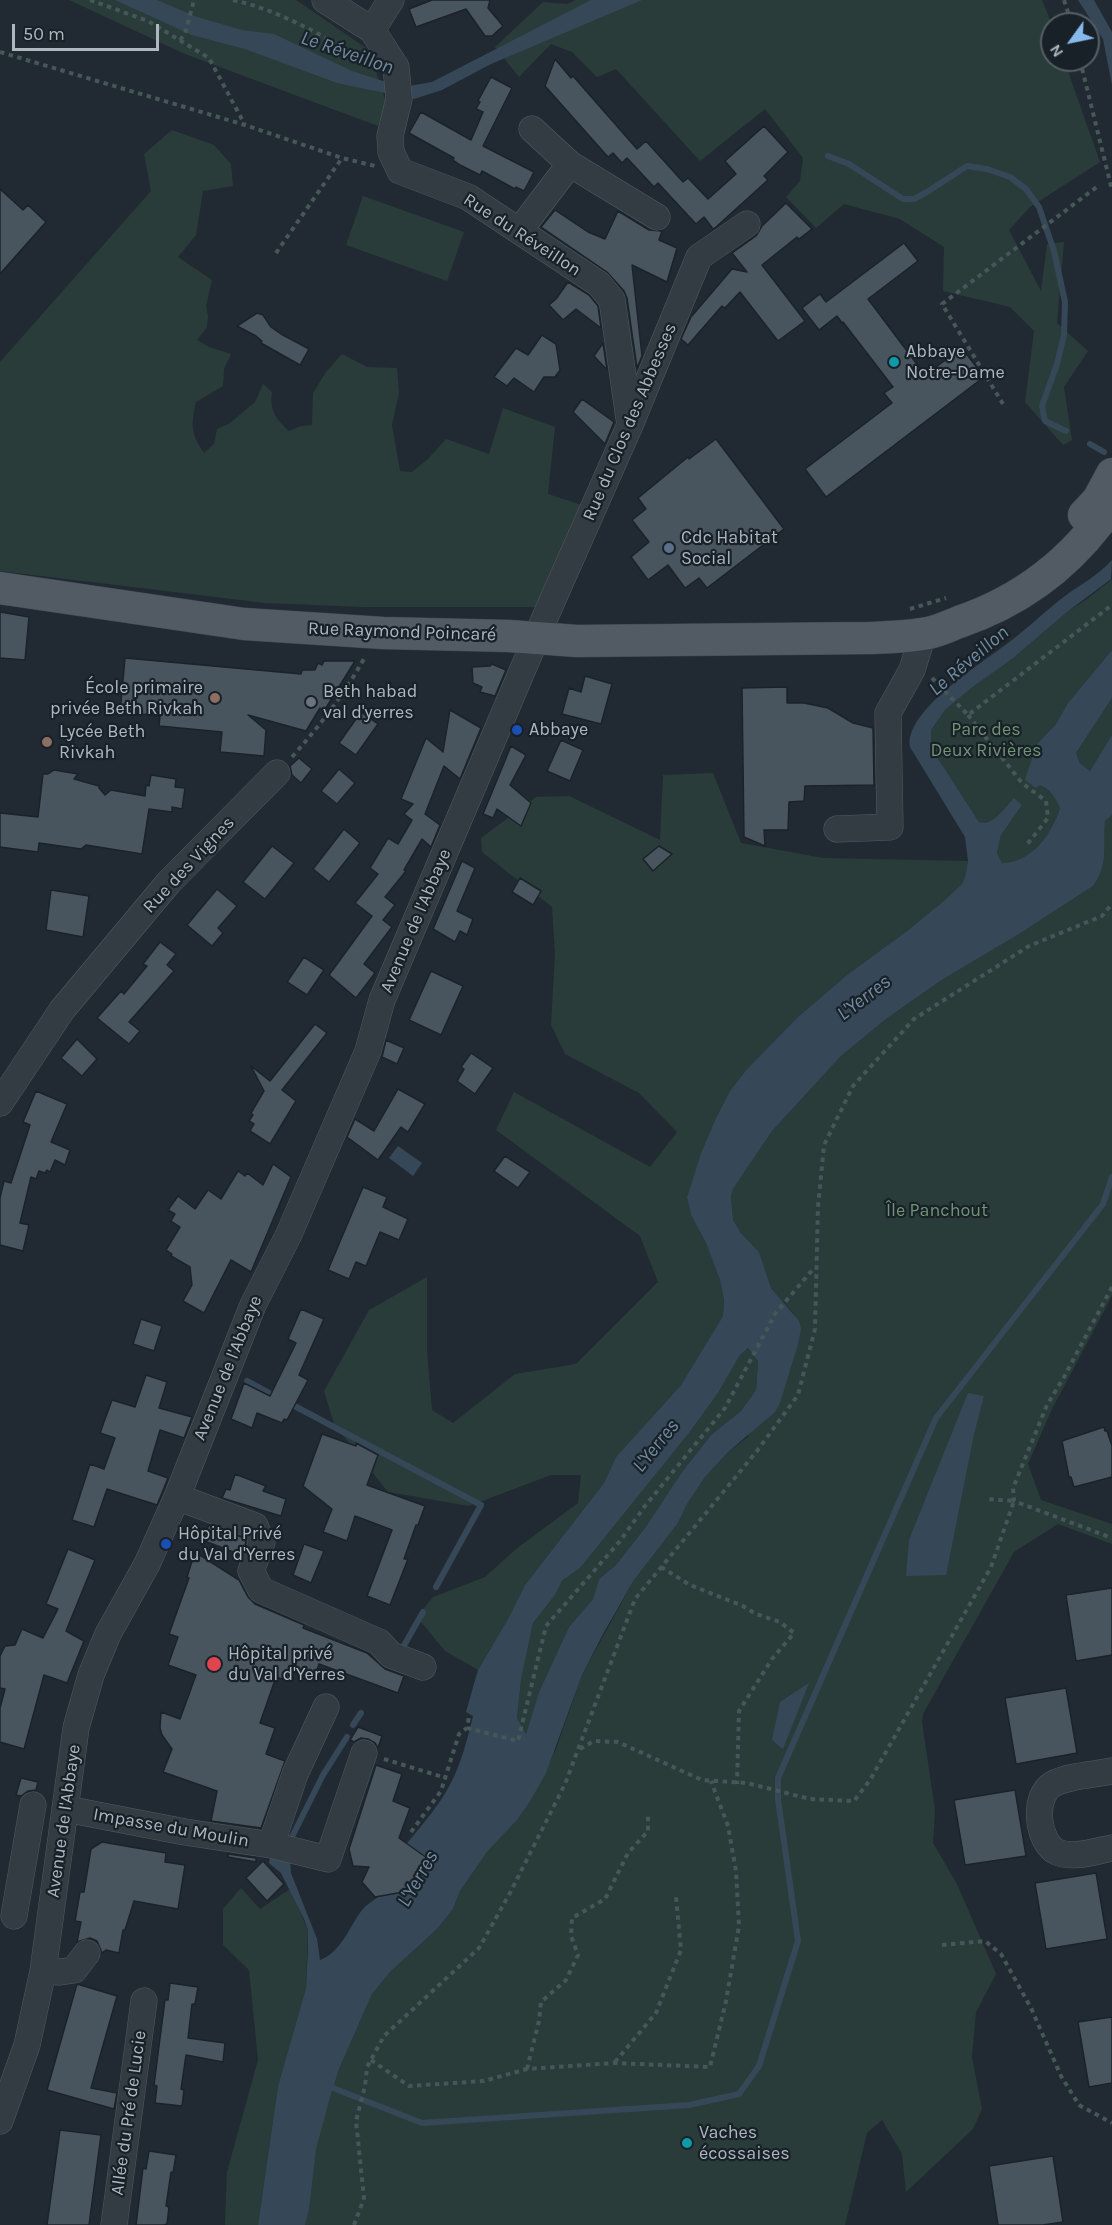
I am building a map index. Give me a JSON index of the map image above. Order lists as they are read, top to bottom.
{
  "streets": {
    "main road": ["Rue Raymond Poincaré"],
    "street": [
      "Rue du Réveillon",
      "Rue du Clos des Abbesses",
      "Rue des Vignes",
      "Avenue de l'Abbaye",
      "Impasse du Moulin",
      "Allée du Pré de Lucie"
    ]
  },
  "crossings": [
    ["Rue du Réveillon", "Rue du Clos des Abbesses"],
    ["Rue du Clos des Abbesses", "Rue Raymond Poincaré"],
    ["Rue du Clos des Abbesses", "Avenue de l'Abbaye"],
    ["Rue Raymond Poincaré", "Avenue de l'Abbaye"],
    ["Avenue de l'Abbaye", "Impasse du Moulin"]
  ],
  "water": ["Le Réveillon", "L'Yerres"],
  "parks": ["Parc des Deux Rivières", "Île Panchout"],
  "places": [
    "Abbaye Notre-Dame",
    "Cdc Habitat Social",
    "École primaire privée Beth Rivkah",
    "Beth habad val d'yerres",
    "Abbaye",
    "Lycée Beth Rivkah",
    "Hôpital Privé du Val d'Yerres",
    "Hôpital privé du Val d'Yerres",
    "Vaches écossaises"
  ],
  "scale_bar": "50 m",
  "north": "bottom left"
}
